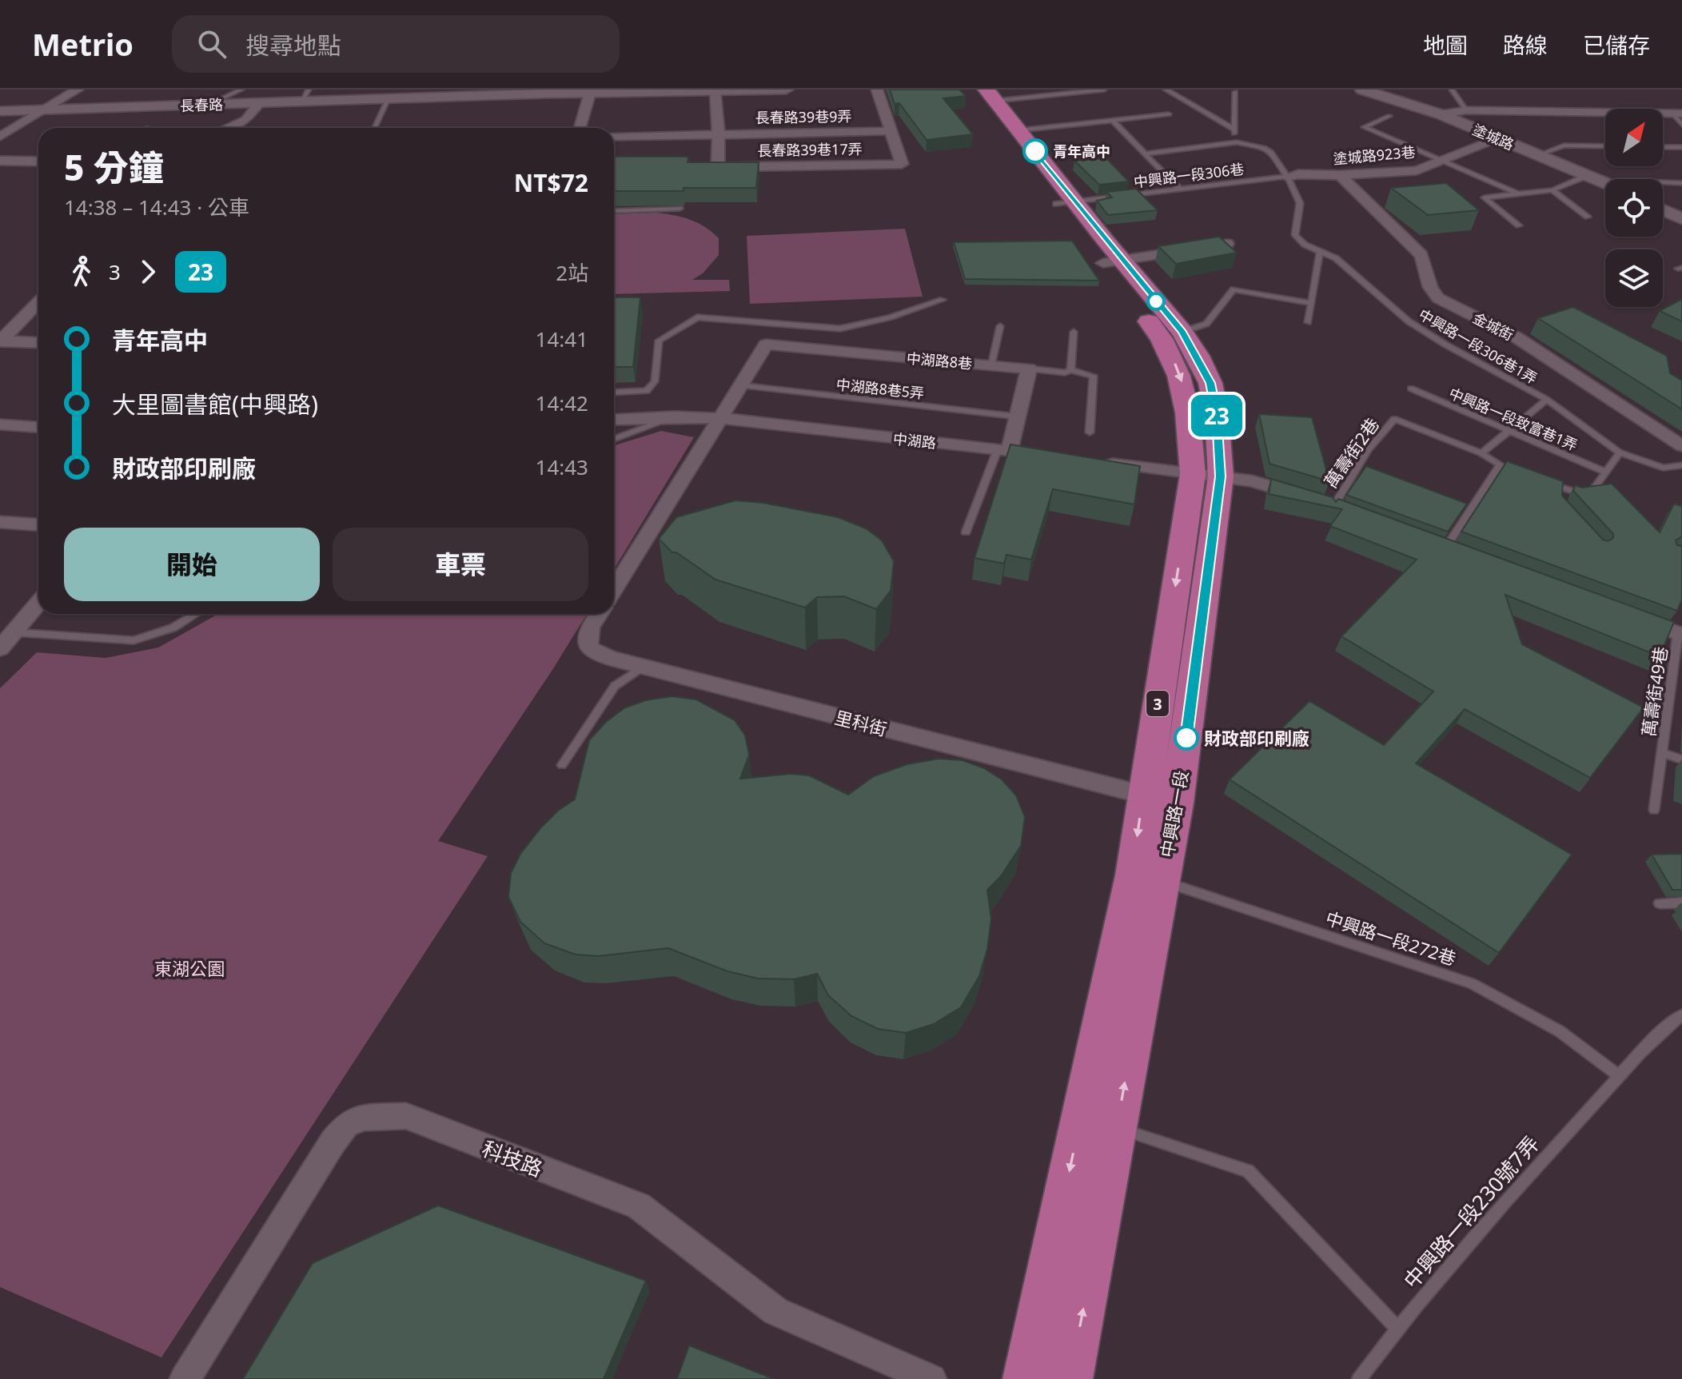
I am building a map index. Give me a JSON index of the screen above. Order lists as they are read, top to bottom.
{
  "streets": {
    "main road": ["3", "中興路一段"],
    "street": [
      "長春路",
      "長春路39巷9弄",
      "塗城路",
      "長春路39巷17弄",
      "塗城路923巷",
      "金城街",
      "中湖路8巷",
      "中湖路",
      "里科街",
      "科技路"
    ],
    "lane": [
      "中興路一段306巷",
      "中興路一段306巷1弄",
      "中湖路8巷5弄",
      "中興路一段致富巷1弄",
      "萬壽街2巷",
      "萬壽街49巷",
      "中興路一段272巷",
      "中興路一段230號7弄"
    ]
  },
  "crossings": [
    ["長春路39巷9弄", "長春路39巷17弄"],
    ["塗城路", "塗城路923巷"],
    ["塗城路923巷", "中興路一段306巷"],
    ["塗城路923巷", "金城街"],
    ["塗城路923巷", "中興路一段306巷1弄"],
    ["中興路一段306巷", "中興路一段306巷1弄"],
    ["中興路一段306巷", "中興路一段"],
    ["中湖路8巷", "中湖路8巷5弄"],
    ["里科街", "中興路一段"],
    ["中興路一段", "中興路一段272巷"],
    ["中興路一段272巷", "中興路一段230號7弄"]
  ],
  "parks": ["東湖公園"],
  "places": ["青年高中", "財政部印刷廠"],
  "lines": ["bus line 23"],
  "north": "top right",
  "page": {
    "header": "Metrio",
    "search": "搜尋地點",
    "nav": ["地圖", "路線", "已儲存"],
    "on_map": "23",
    "heading": ["5 分鐘", "14:38 – 14:43 · 公車", "NT$72"],
    "legs": ["3", "23", "2站"],
    "list": [
      {
        "name": "青年高中",
        "value": "14:41"
      },
      {
        "name": "大里圖書館(中興路)",
        "value": "14:42"
      },
      {
        "name": "財政部印刷廠",
        "value": "14:43"
      }
    ],
    "buttons": ["開始", "車票"]
  }
}
